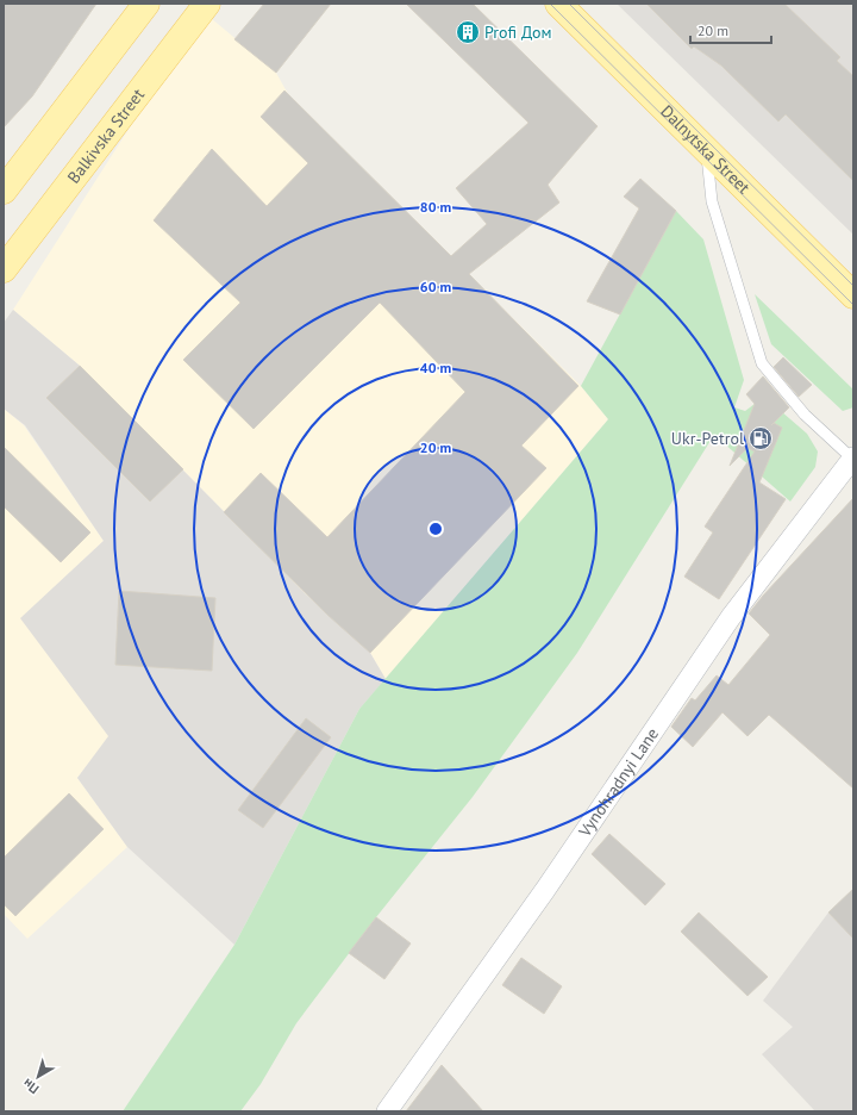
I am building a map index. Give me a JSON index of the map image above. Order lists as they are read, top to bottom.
{
  "streets": {
    "main road": ["Balkivska Street", "Dalnytska Street"],
    "street": ["Vynohradnyi Lane"]
  },
  "places": {
    "building": ["Profi Дом"],
    "fuel station": ["Ukr-Petrol"]
  },
  "scale_bar": "20 m",
  "north": "bottom left",
  "rings": [
    "80 m",
    "60 m",
    "40 m",
    "20 m"
  ]
}
